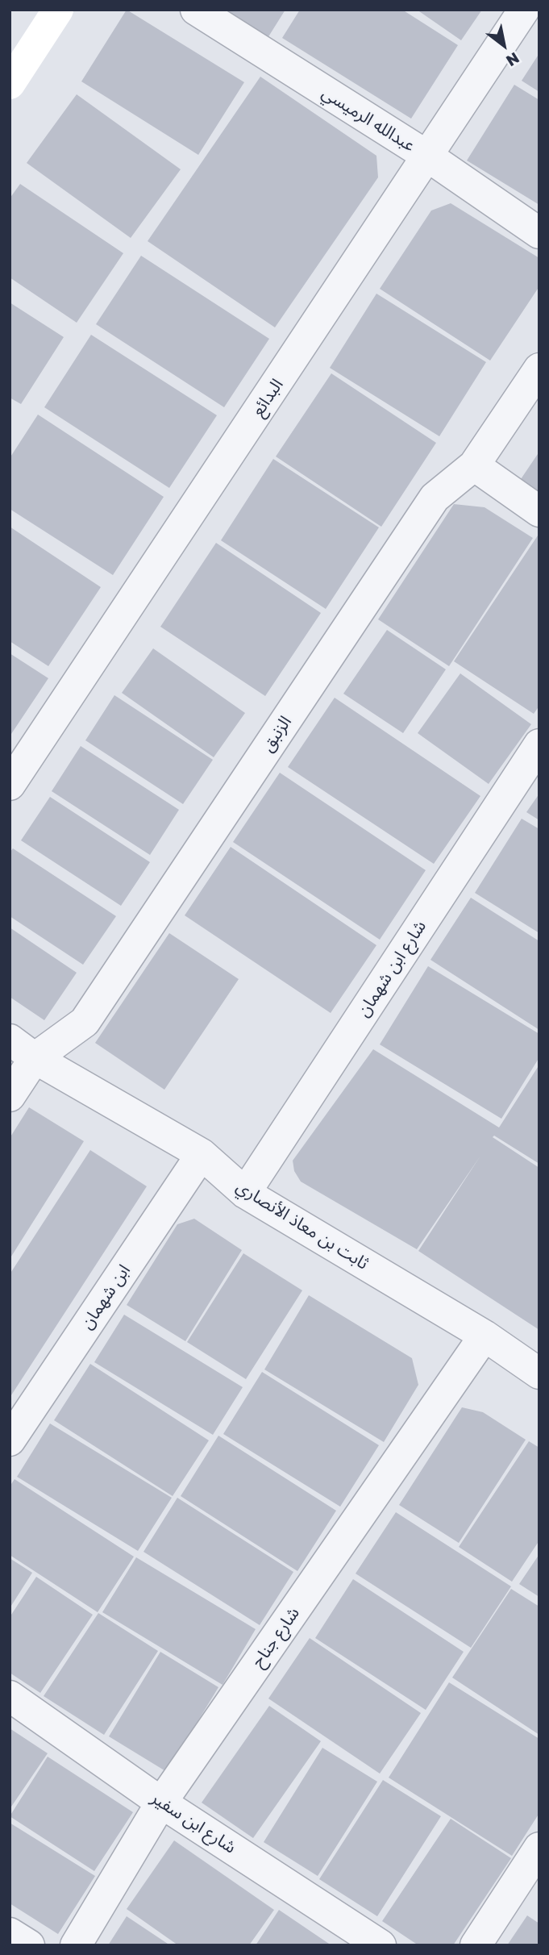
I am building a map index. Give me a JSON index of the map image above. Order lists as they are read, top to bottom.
{
  "streets": {
    "street": [
      "عبدالله الرميسي",
      "البدائع",
      "الزنبق",
      "شارع ابن شهمان",
      "ثابت بن معاذ الأنصاري",
      "ابن شهمان",
      "شارع جناح",
      "شارع ابن سفير"
    ]
  },
  "crossings": [
    ["عبدالله الرميسي", "البدائع"],
    ["الزنبق", "ثابت بن معاذ الأنصاري"],
    ["شارع ابن شهمان", "ثابت بن معاذ الأنصاري"],
    ["ثابت بن معاذ الأنصاري", "ابن شهمان"],
    ["ثابت بن معاذ الأنصاري", "شارع جناح"],
    ["شارع جناح", "شارع ابن سفير"]
  ],
  "north": "bottom right"
}
